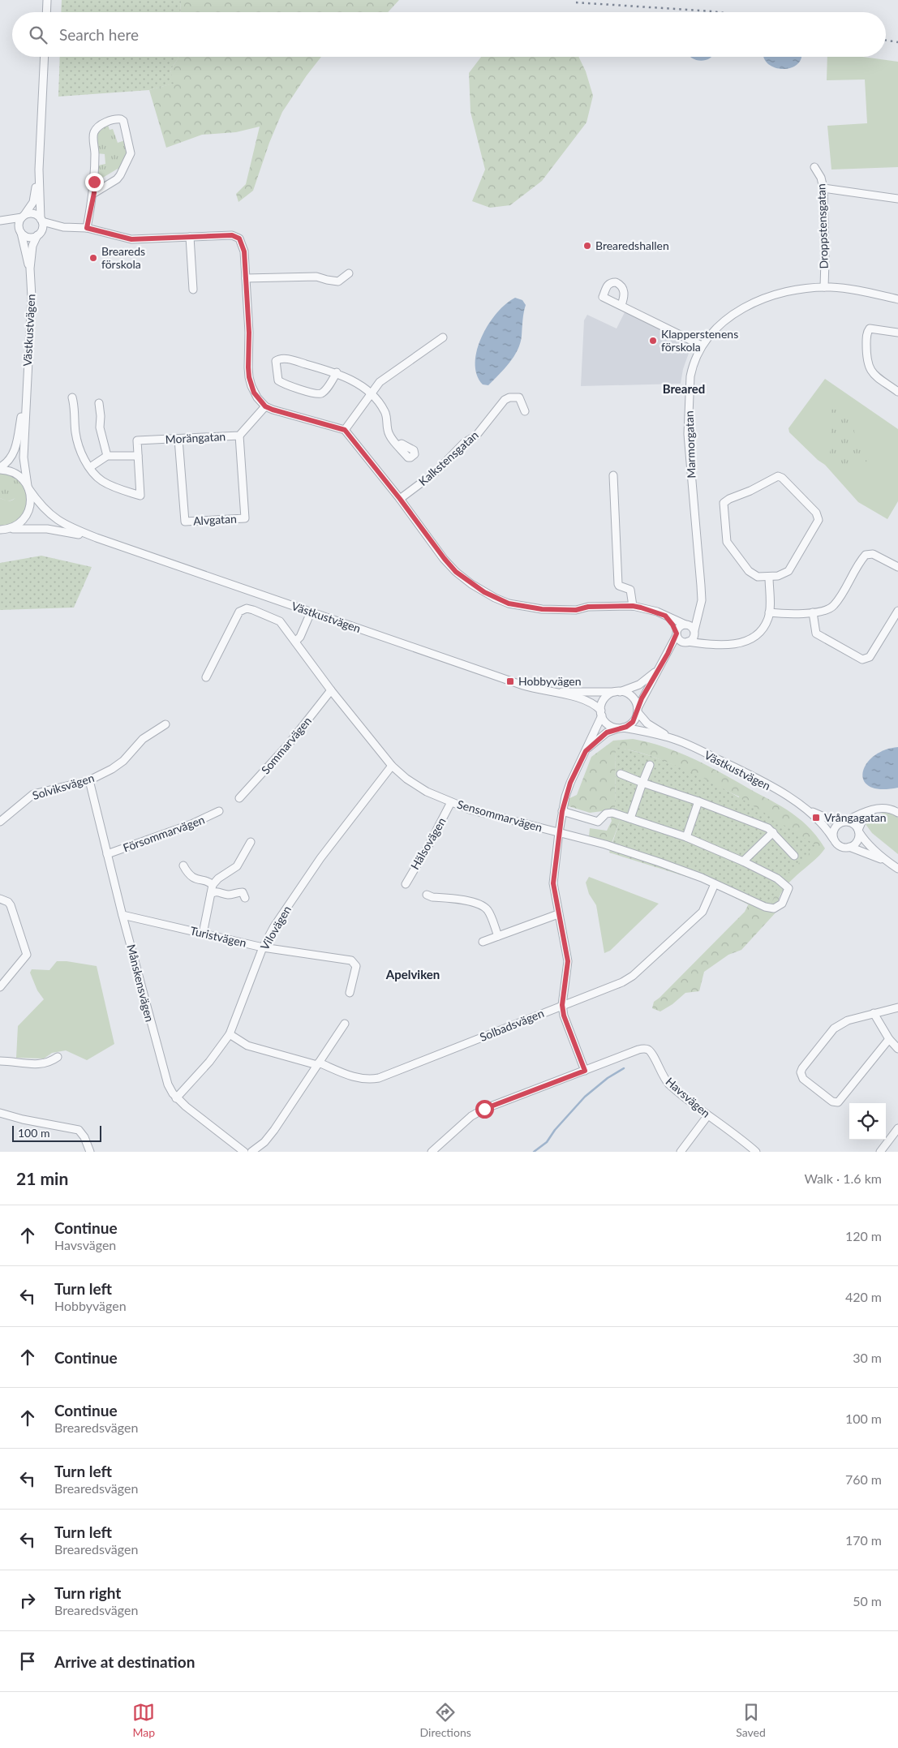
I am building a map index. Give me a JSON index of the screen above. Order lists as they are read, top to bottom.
{
  "streets": {
    "street": [
      "Droppstensgatan",
      "Västkustvägen",
      "Morängatan",
      "Marmorgatan",
      "Kalkstensgatan",
      "Alvgatan",
      "Sommarvägen",
      "Solviksvägen",
      "Sensommarvägen",
      "Försommarvägen",
      "Hälsovägen",
      "Vilovägen",
      "Turistvägen",
      "Månskensvägen",
      "Solbadsvägen",
      "Havsvägen"
    ]
  },
  "crossings": [
    ["Droppstensgatan", "Marmorgatan"],
    ["Morängatan", "Alvgatan"],
    ["Sommarvägen", "Sensommarvägen"],
    ["Solviksvägen", "Månskensvägen"],
    ["Sensommarvägen", "Hälsovägen"],
    ["Sensommarvägen", "Vilovägen"],
    ["Sensommarvägen", "Solbadsvägen"],
    ["Försommarvägen", "Månskensvägen"],
    ["Vilovägen", "Turistvägen"],
    ["Vilovägen", "Månskensvägen"],
    ["Vilovägen", "Solbadsvägen"],
    ["Turistvägen", "Månskensvägen"]
  ],
  "districts": ["Breared", "Apelviken"],
  "places": {
    "other": ["Brearedshallen", "Breareds förskola", "Klapperstenens förskola"],
    "transit": ["Hobbyvägen", "Vrångagatan"]
  },
  "scale_bar": "100 m",
  "page": {
    "search": "Search here",
    "scale": "100 m",
    "heading": ["21 min", "Walk · 1.6 km"],
    "list": [
      ["Continue", "Havsvägen", "120 m"],
      ["Turn left", "Hobbyvägen", "420 m"],
      ["Continue", "30 m"],
      ["Continue", "Brearedsvägen", "100 m"],
      ["Turn left", "Brearedsvägen", "760 m"],
      ["Turn left", "Brearedsvägen", "170 m"],
      ["Turn right", "Brearedsvägen", "50 m"],
      "Arrive at destination"
    ],
    "nav": ["Map", "Directions", "Saved"]
  }
}
